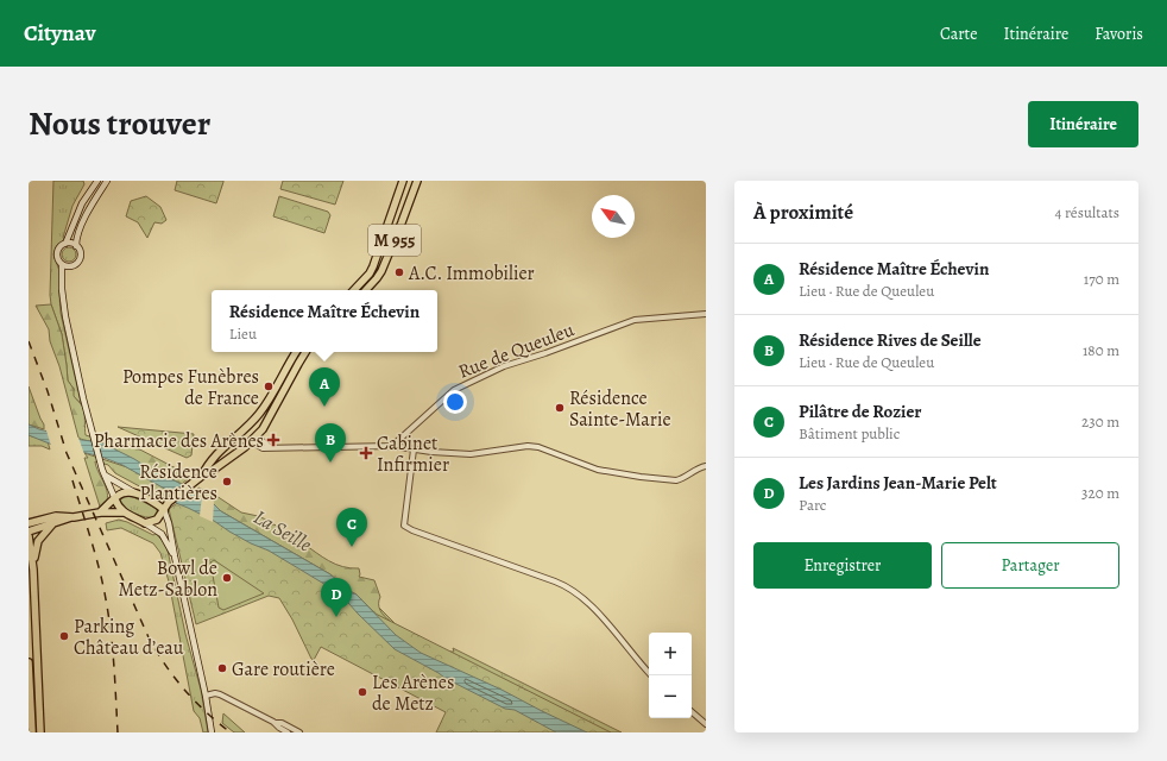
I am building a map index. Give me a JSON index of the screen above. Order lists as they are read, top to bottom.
{
  "streets": {
    "main road": ["M 955"],
    "street": ["Rue de Queuleu"]
  },
  "water": ["La Seille"],
  "places": {
    "other": [
      "A.C. Immobilier",
      "Pompes Funèbres de France",
      "Résidence Sainte-Marie",
      "Résidence Plantières",
      "Bowl de Metz-Sablon",
      "Parking Château d’eau",
      "Gare routière",
      "Les Arènes de Metz"
    ],
    "health": ["Pharmacie des Arènes", "Cabinet Infirmier"]
  },
  "north": "top left",
  "page": {
    "header": "Citynav",
    "nav": ["Carte", "Itinéraire", "Favoris"],
    "title": "Nous trouver",
    "buttons": [
      "Itinéraire",
      ["Enregistrer", "Partager"]
    ],
    "heading": ["À proximité", "4 résultats"],
    "list": [
      {
        "mark": "A",
        "name": "Résidence Maître Échevin",
        "note": "Lieu · Rue de Queuleu",
        "value": "170 m"
      },
      {
        "mark": "B",
        "name": "Résidence Rives de Seille",
        "note": "Lieu · Rue de Queuleu",
        "value": "180 m"
      },
      {
        "mark": "C",
        "name": "Pilâtre de Rozier",
        "note": "Bâtiment public",
        "value": "230 m"
      },
      {
        "mark": "D",
        "name": "Les Jardins Jean-Marie Pelt",
        "note": "Parc",
        "value": "320 m"
      }
    ],
    "popup": ["Résidence Maître Échevin", "Lieu"],
    "pins": [
      "A",
      "B",
      "C",
      "D"
    ],
    "map_buttons": ["+", "−"]
  }
}
